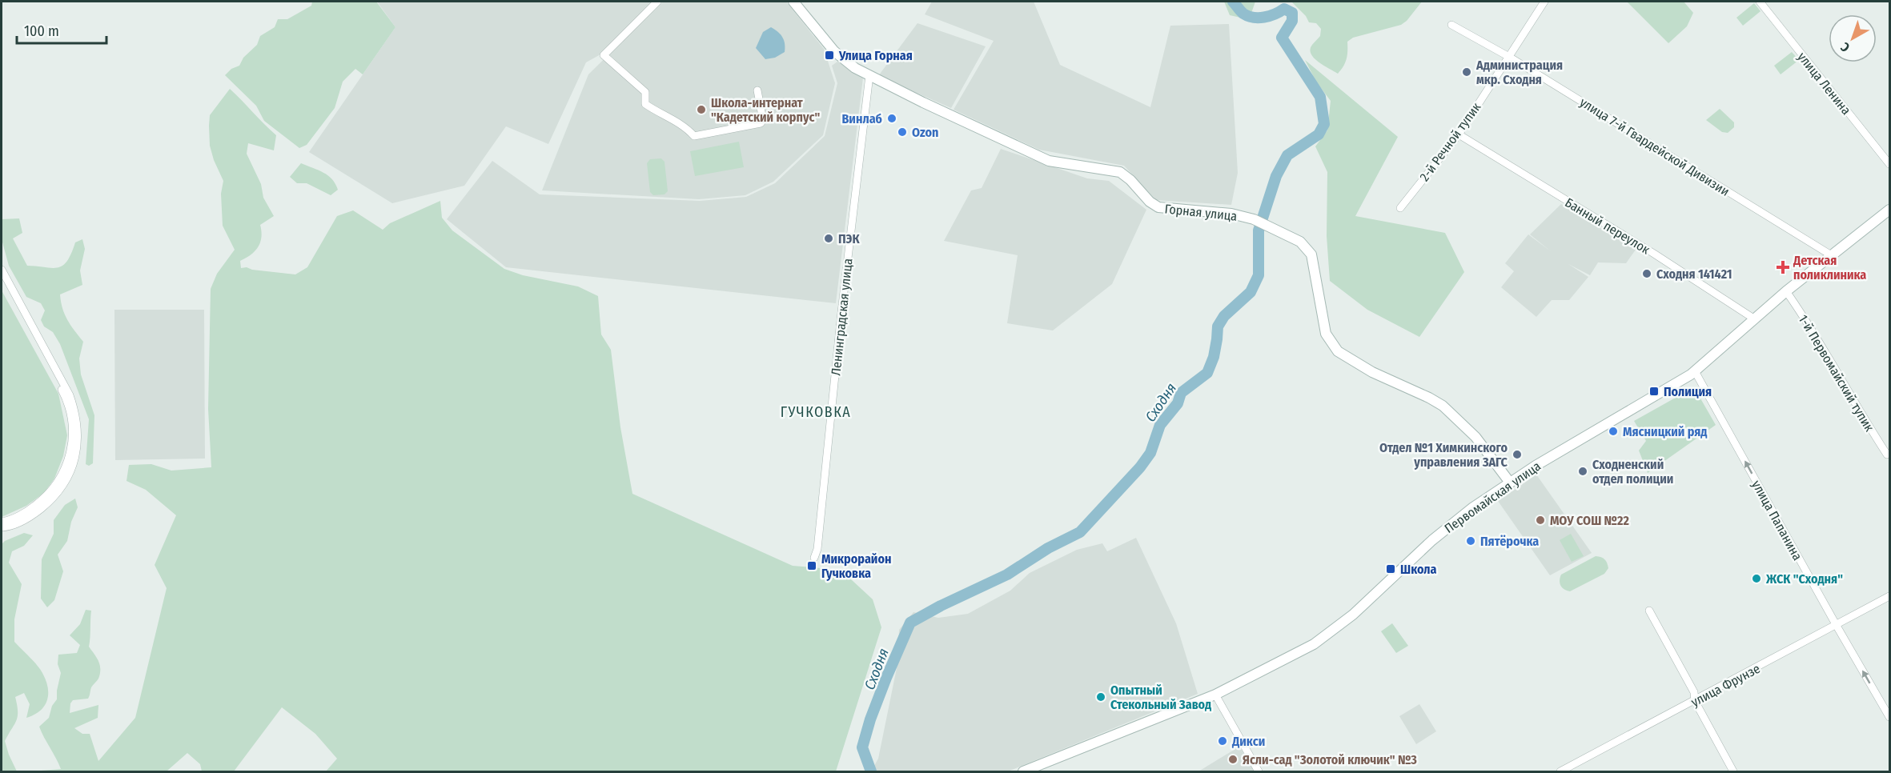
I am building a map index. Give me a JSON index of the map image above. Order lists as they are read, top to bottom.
{
  "streets": {
    "main road": ["Горная улица", "Первомайская улица"],
    "street": [
      "улица Ленина",
      "2-й Речной тупик",
      "улица 7-й Гвардейской Дивизии",
      "Банный переулок",
      "Ленинградская улица",
      "1-й Первомайский тупик",
      "улица Папанина",
      "улица Фрунзе"
    ]
  },
  "crossings": [
    ["2-й Речной тупик", "улица 7-й Гвардейской Дивизии"],
    ["2-й Речной тупик", "Банный переулок"],
    ["улица 7-й Гвардейской Дивизии", "Первомайская улица"],
    ["Горная улица", "Ленинградская улица"],
    ["Горная улица", "Первомайская улица"],
    ["Банный переулок", "Первомайская улица"],
    ["1-й Первомайский тупик", "Первомайская улица"],
    ["Первомайская улица", "улица Папанина"],
    ["улица Папанина", "улица Фрунзе"]
  ],
  "one_way": ["улица Папанина"],
  "districts": ["ГУЧКОВКА"],
  "water": ["Сходня"],
  "places": {
    "transit": [
      "Улица Горная",
      "Полиция",
      "Микрорайон Гучковка",
      "Школа"
    ],
    "other": [
      "Администрация мкр. Сходня",
      "Школа-интернат \"Кадетский корпус\"",
      "Винлаб",
      "Ozon",
      "ПЭК",
      "Сходня 141421",
      "Мясницкий ряд",
      "Отдел №1 Химкинского управления ЗАГС",
      "Сходненский отдел полиции",
      "МОУ СОШ №22",
      "Пятёрочка",
      "ЖСК \"Сходня\"",
      "Опытный Стекольный Завод",
      "Дикси",
      "Ясли-сад \"Золотой ключик\" №3"
    ],
    "health": ["Детская поликлиника"]
  },
  "scale_bar": "100 m",
  "north": "bottom left"
}
